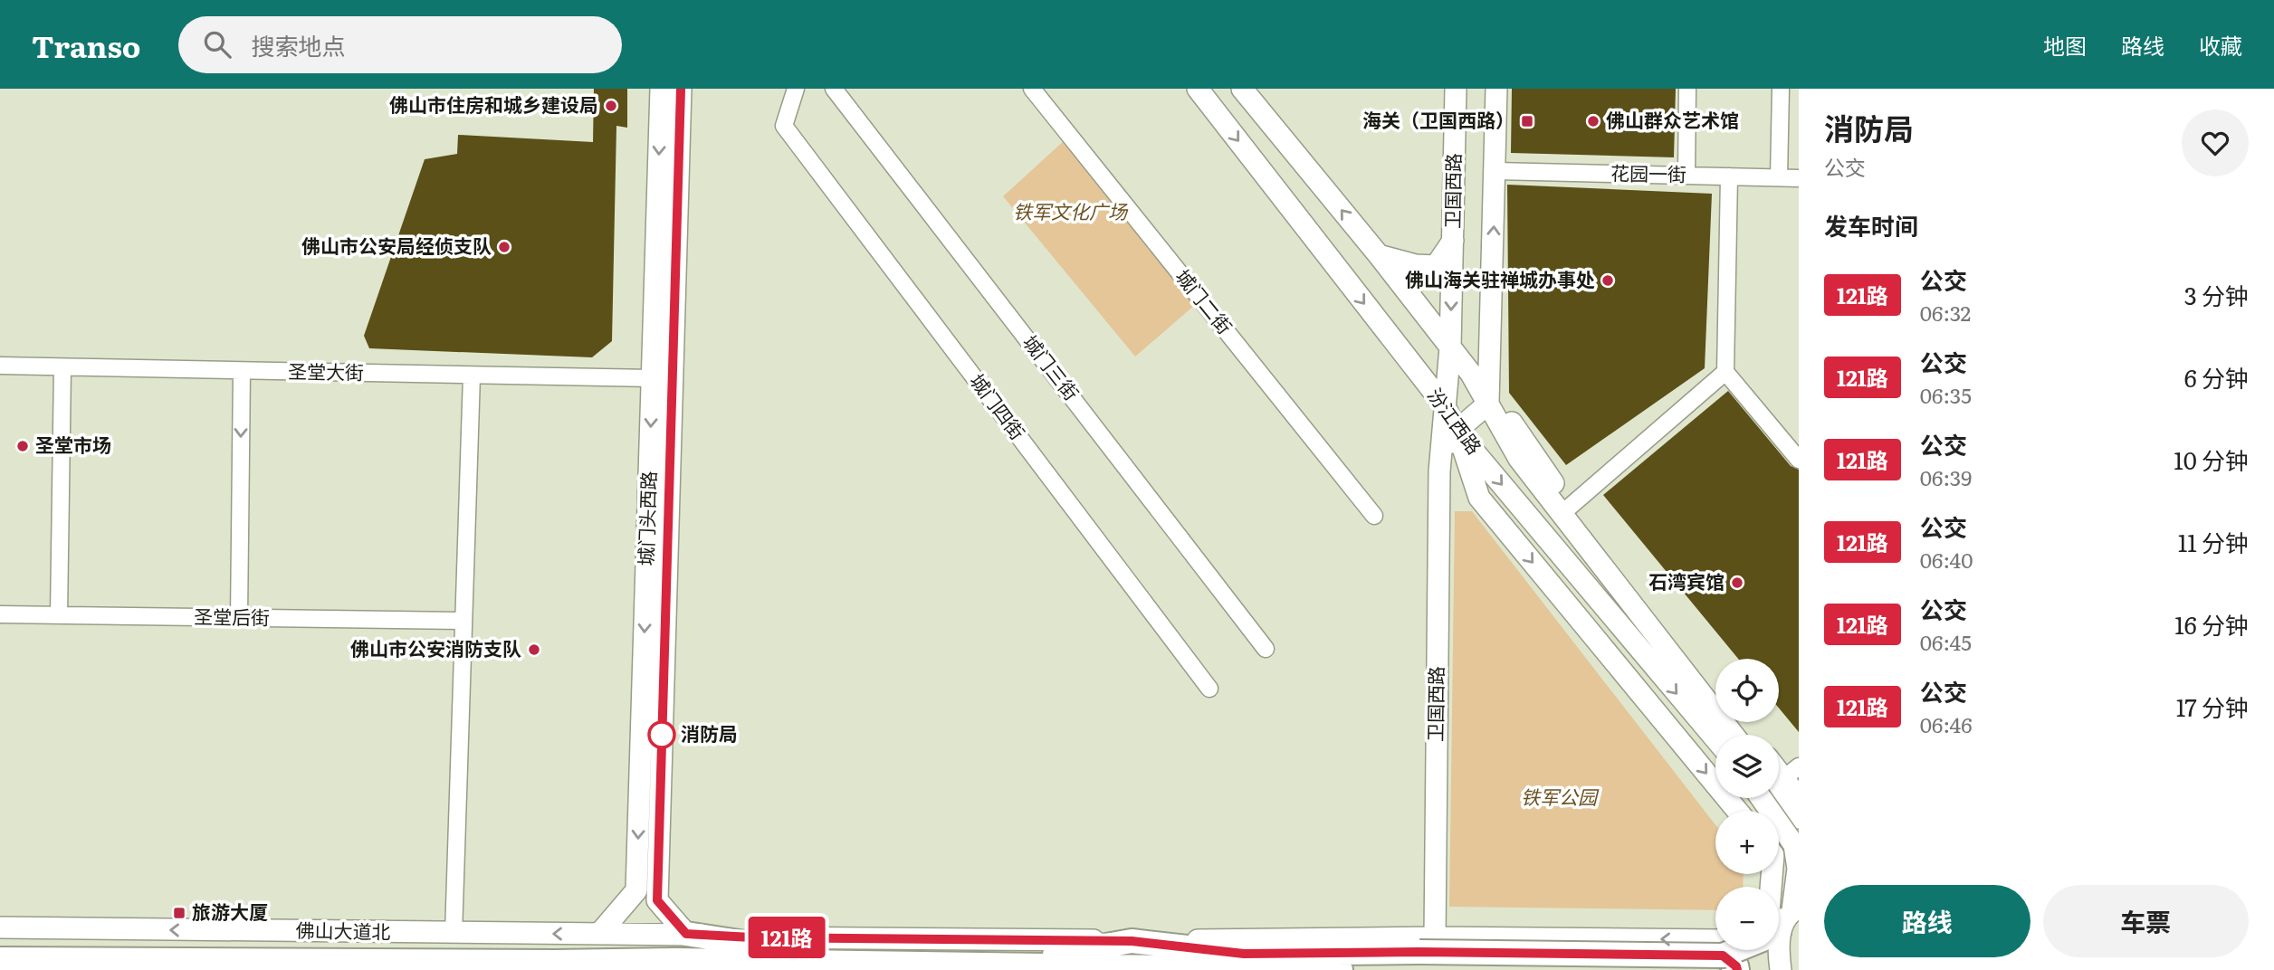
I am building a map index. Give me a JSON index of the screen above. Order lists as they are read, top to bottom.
{
  "streets": {
    "highway": ["佛山大道北"],
    "main road": ["卫国西路", "汾江西路", "城门头西路"],
    "street": [
      "花园一街",
      "城门二街",
      "城门三街",
      "圣堂大街",
      "城门四街",
      "圣堂后街"
    ]
  },
  "crossings": [
    ["卫国西路", "汾江西路"],
    ["圣堂大街", "城门头西路"],
    ["城门头西路", "佛山大道北"]
  ],
  "parks": ["铁军文化广场", "铁军公园"],
  "places": {
    "other": [
      "佛山市住房和城乡建设局",
      "佛山群众艺术馆",
      "佛山市公安局经侦支队",
      "佛山海关驻禅城办事处",
      "圣堂市场",
      "石湾宾馆",
      "佛山市公安消防支队",
      "消防局"
    ],
    "transit": ["海关（卫国西路）", "旅游大厦"]
  },
  "lines": ["bus line 121路"],
  "page": {
    "header": "Transo",
    "search": "搜索地点",
    "nav": ["地图", "路线", "收藏"],
    "on_map": "121路",
    "heading": [
      ["消防局", "公交"],
      "发车时间"
    ],
    "list": [
      {
        "mark": "121路",
        "name": "公交",
        "note": "06:32",
        "value": "3 分钟"
      },
      {
        "mark": "121路",
        "name": "公交",
        "note": "06:35",
        "value": "6 分钟"
      },
      {
        "mark": "121路",
        "name": "公交",
        "note": "06:39",
        "value": "10 分钟"
      },
      {
        "mark": "121路",
        "name": "公交",
        "note": "06:40",
        "value": "11 分钟"
      },
      {
        "mark": "121路",
        "name": "公交",
        "note": "06:45",
        "value": "16 分钟"
      },
      {
        "mark": "121路",
        "name": "公交",
        "note": "06:46",
        "value": "17 分钟"
      }
    ],
    "map_buttons": ["+", "−"],
    "buttons": ["路线", "车票"]
  }
}
